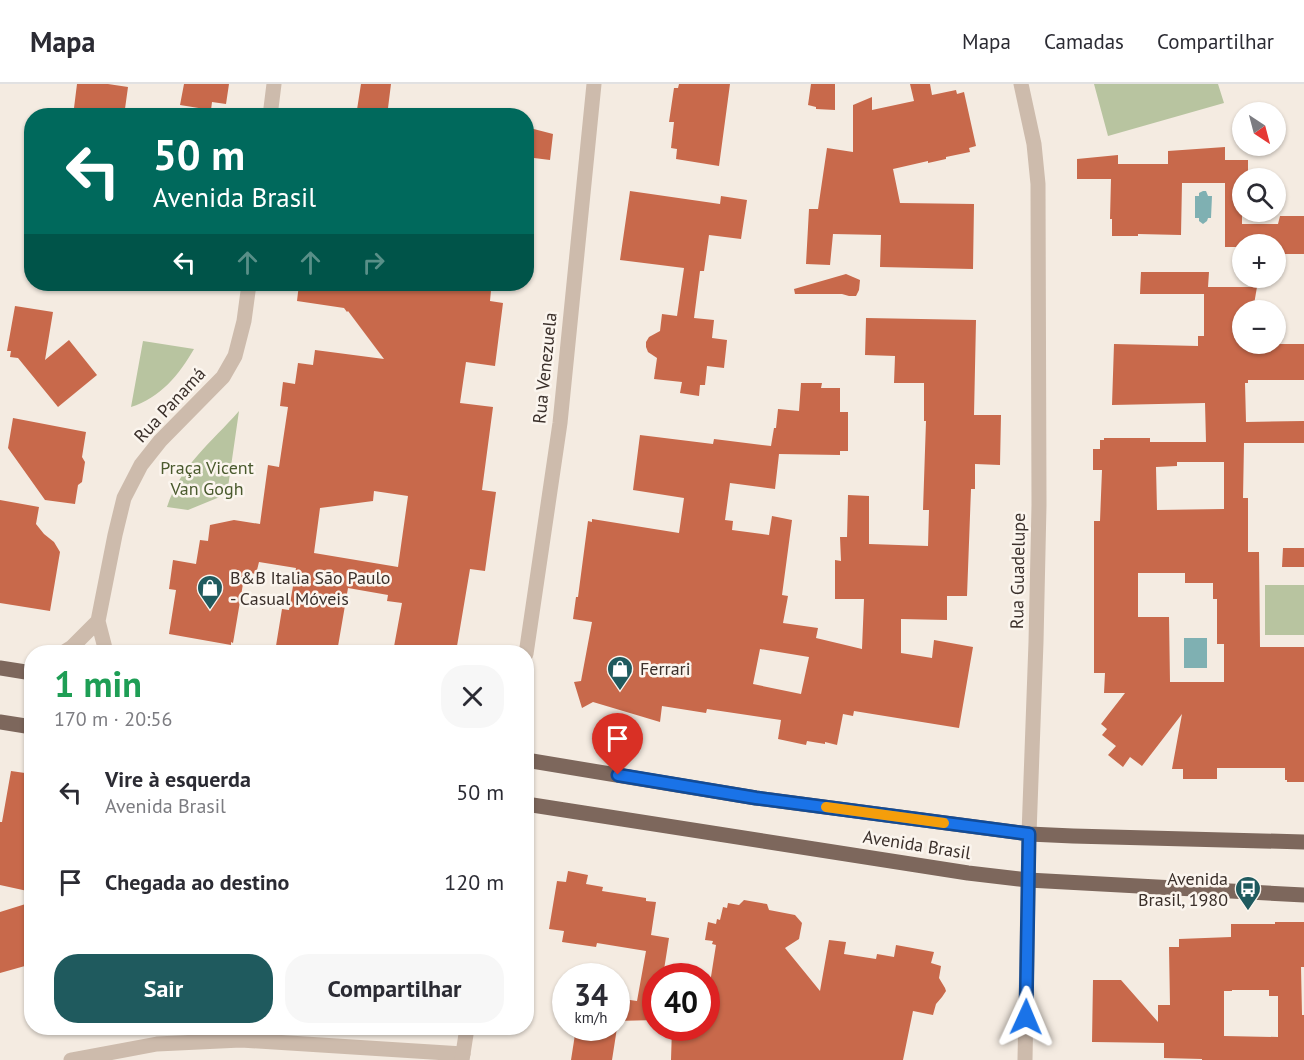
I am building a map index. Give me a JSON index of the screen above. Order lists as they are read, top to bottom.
{
  "streets": {
    "main road": ["Avenida Brasil"],
    "street": ["Rua Venezuela", "Rua Panamá", "Rua Guadelupe"]
  },
  "crossings": [
    ["Rua Guadelupe", "Avenida Brasil"]
  ],
  "parks": ["Praça Vicent Van Gogh"],
  "places": {
    "shop": ["B&B Italia São Paulo - Casual Móveis", "Ferrari"],
    "bus stop": ["Avenida Brasil, 1980"]
  },
  "north": "bottom right",
  "page": {
    "header": "Mapa",
    "nav": ["Mapa", "Camadas", "Compartilhar"],
    "map_buttons": ["+", "−"],
    "turn": ["50 m", "Avenida Brasil"],
    "heading": ["1 min", "170 m · 20:56"],
    "list": [
      {
        "name": "Vire à esquerda",
        "note": "Avenida Brasil",
        "value": "50 m"
      },
      {
        "name": "Chegada ao destino",
        "value": "120 m"
      }
    ],
    "buttons": ["Sair", "Compartilhar"],
    "speed": "34 km/h",
    "limit": "40"
  }
}
